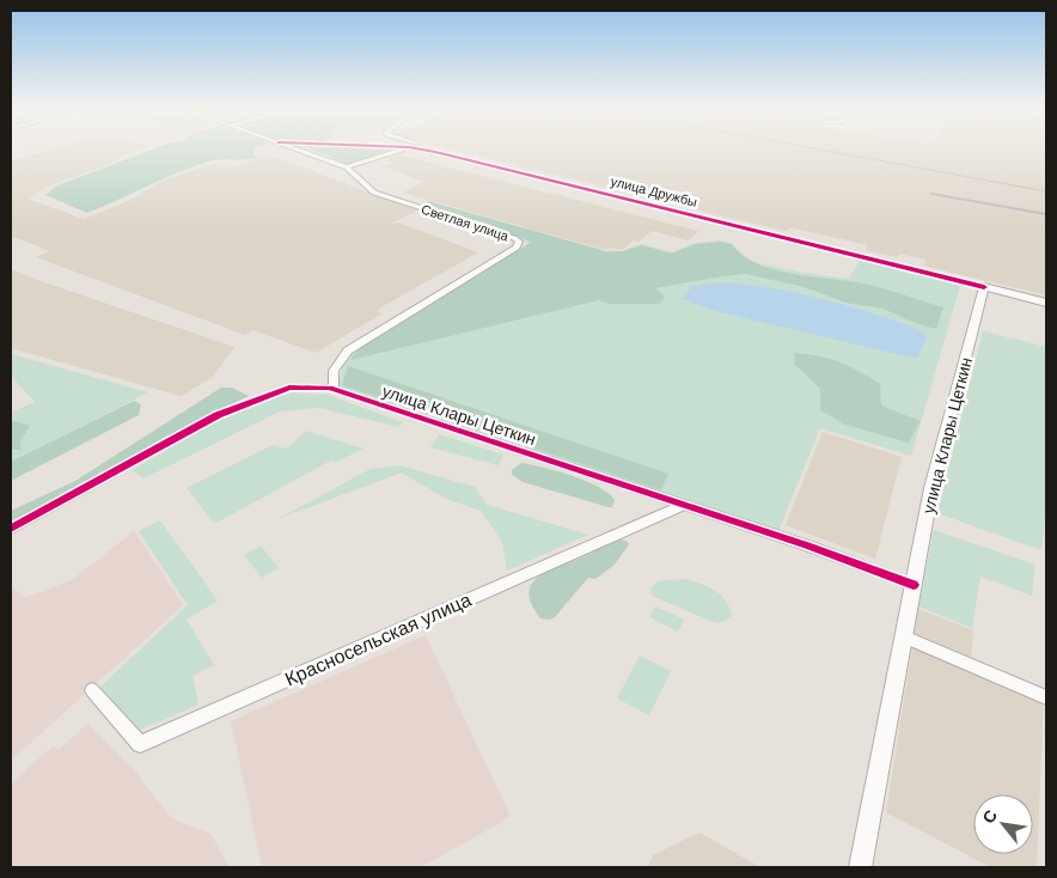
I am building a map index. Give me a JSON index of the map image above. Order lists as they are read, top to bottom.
{
  "streets": {
    "main road": ["улица Дружбы", "улица Клары Цеткин"],
    "street": ["Светлая улица", "Красносельская улица"]
  },
  "crossings": [
    ["улица Дружбы", "улица Клары Цеткин"],
    ["Светлая улица", "улица Клары Цеткин"],
    ["улица Клары Цеткин", "Красносельская улица"]
  ],
  "north": "top left"
}
